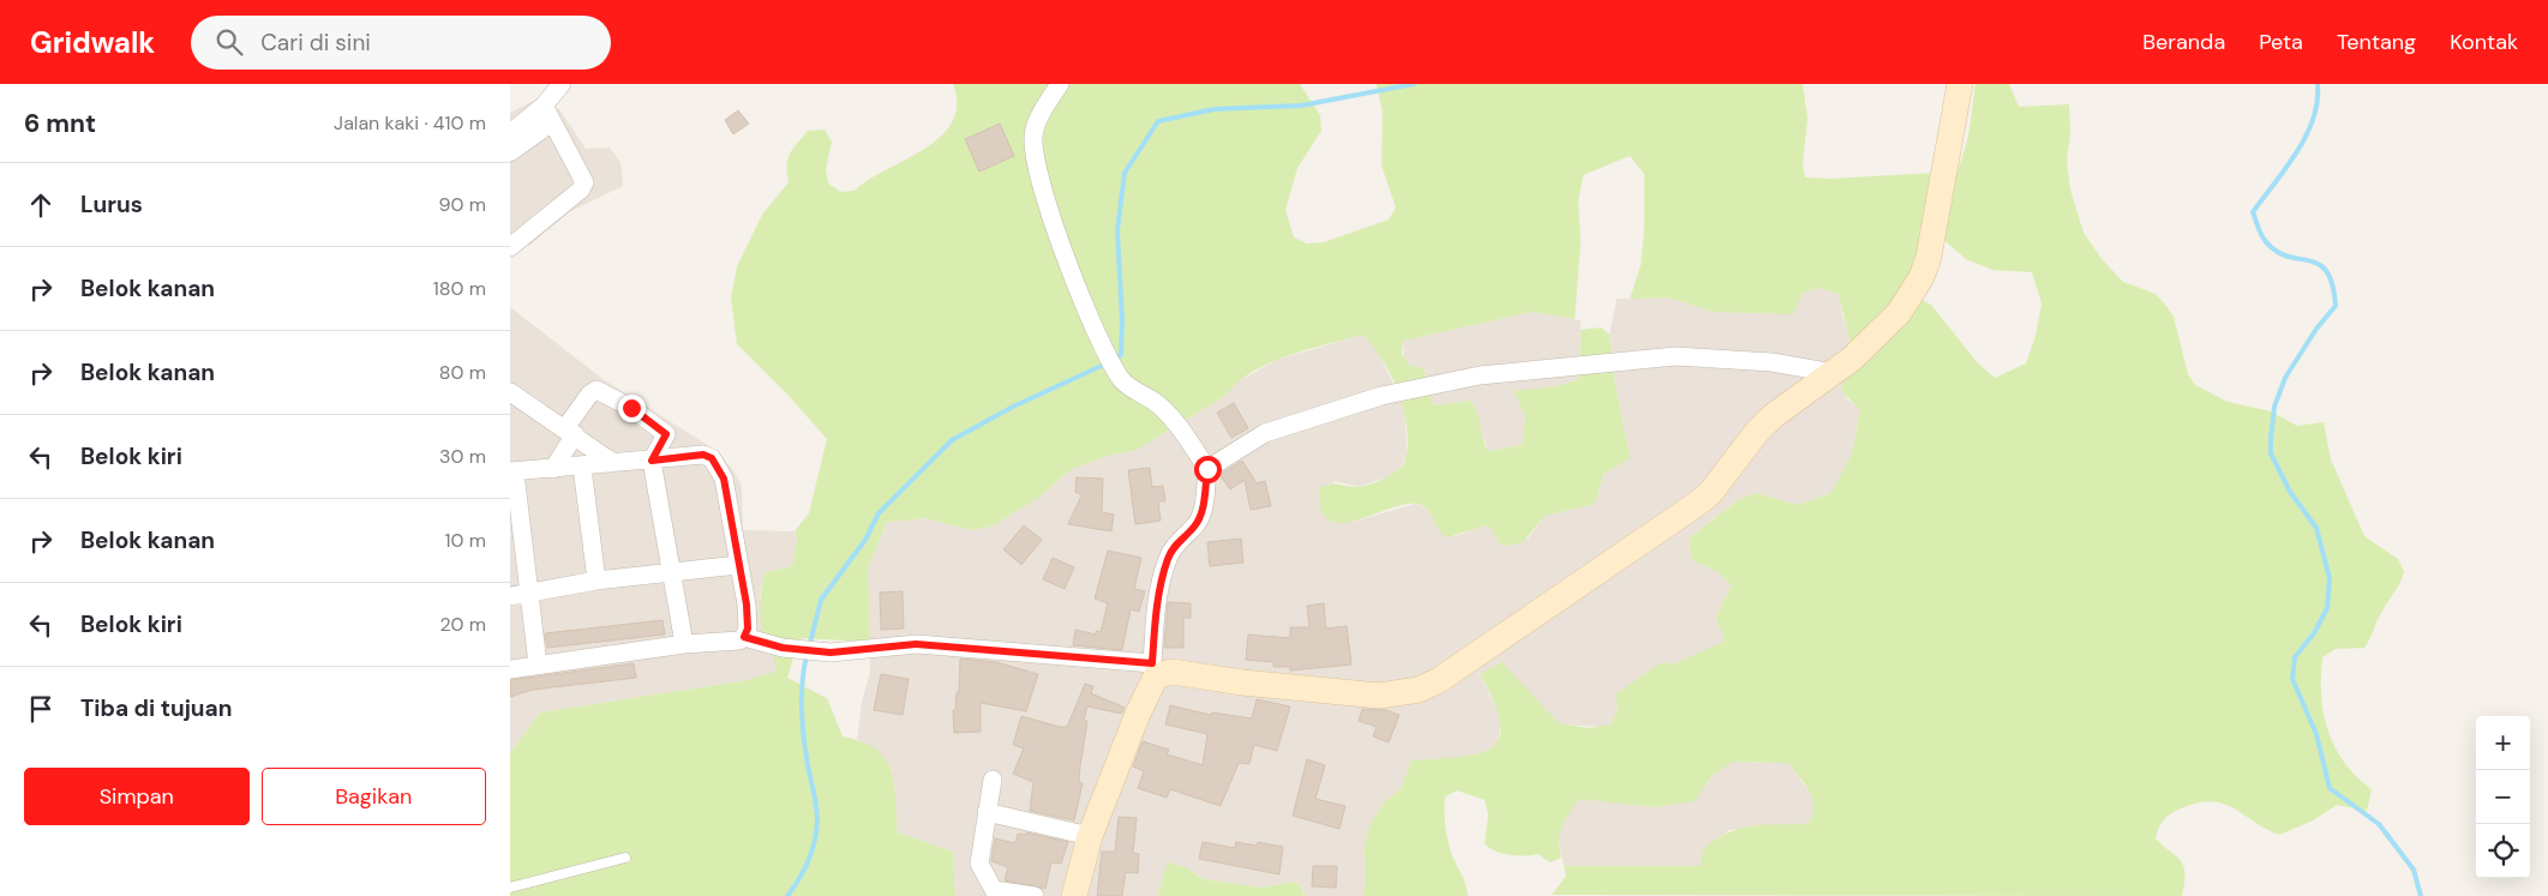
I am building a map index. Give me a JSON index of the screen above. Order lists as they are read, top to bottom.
{
  "page": {
    "header": "Gridwalk",
    "search": "Cari di sini",
    "nav": [
      "Beranda",
      "Peta",
      "Tentang",
      "Kontak"
    ],
    "heading": ["6 mnt", "Jalan kaki · 410 m"],
    "list": [
      ["Lurus", "90 m"],
      ["Belok kanan", "180 m"],
      ["Belok kanan", "80 m"],
      ["Belok kiri", "30 m"],
      ["Belok kanan", "10 m"],
      ["Belok kiri", "20 m"],
      "Tiba di tujuan"
    ],
    "map_buttons": ["+", "−"],
    "buttons": ["Simpan", "Bagikan"]
  }
}
